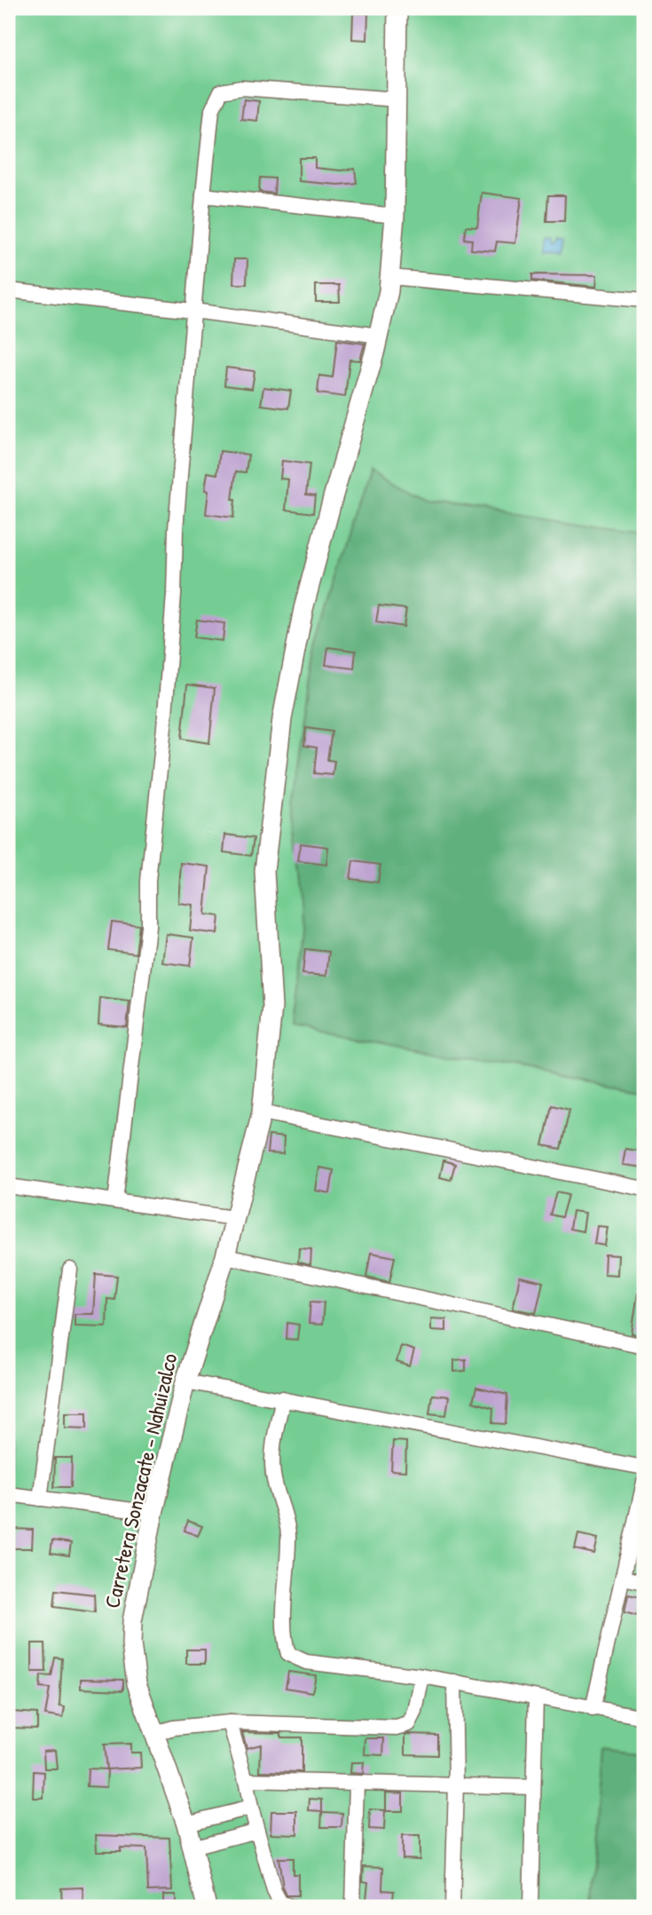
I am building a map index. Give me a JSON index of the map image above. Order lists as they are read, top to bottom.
{
  "streets": {
    "street": ["Carretera Sonzacate - Nahuizalco"]
  }
}
